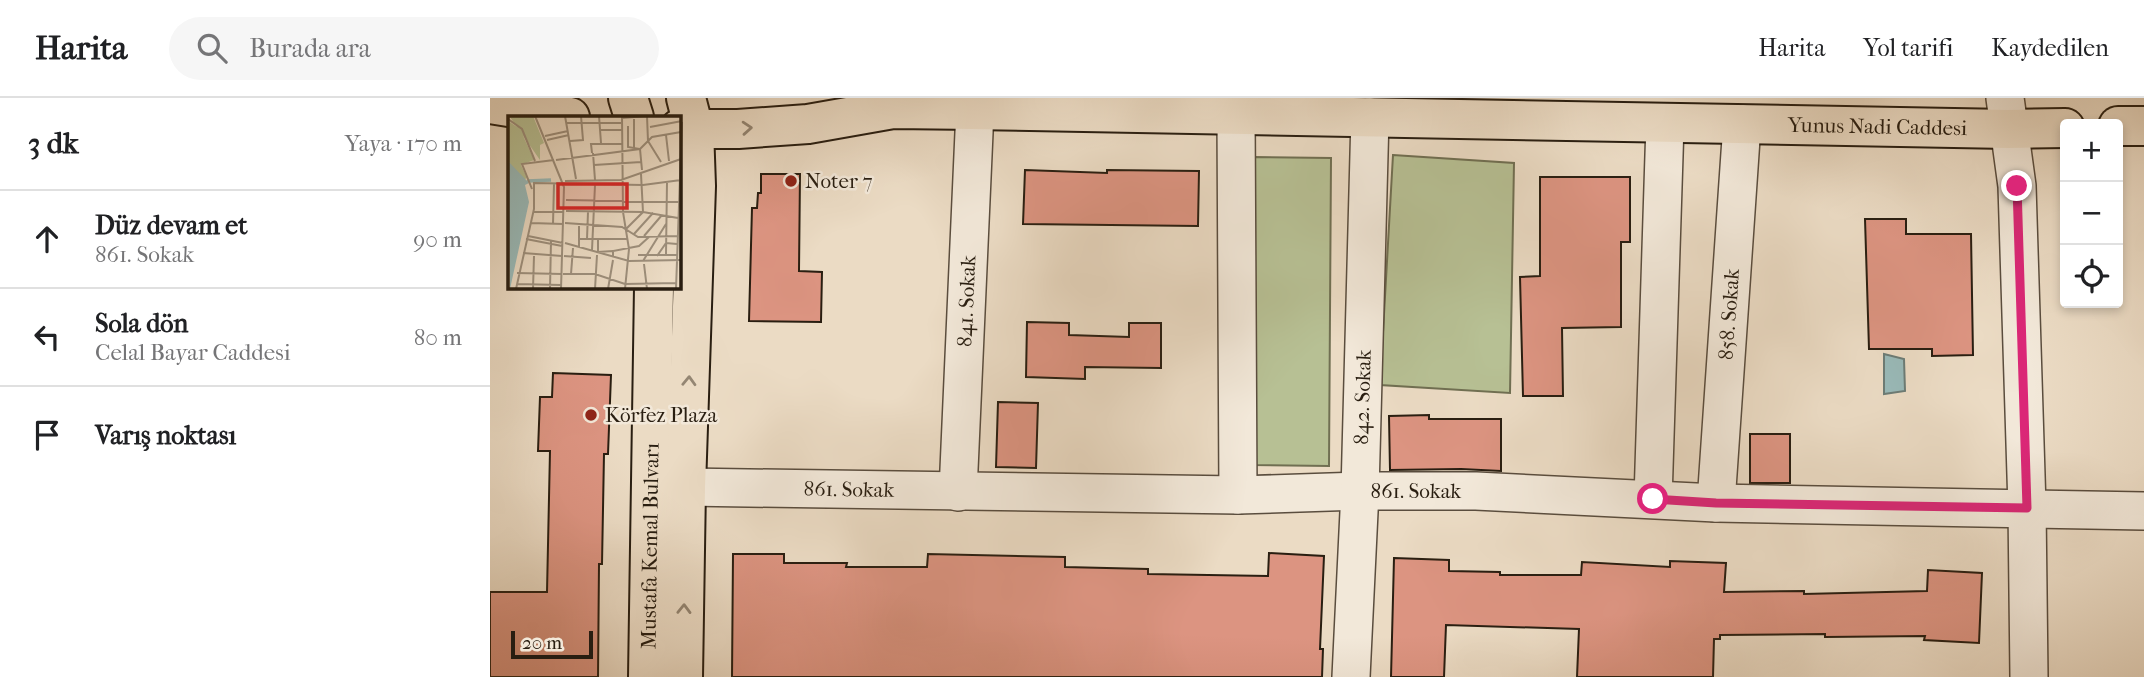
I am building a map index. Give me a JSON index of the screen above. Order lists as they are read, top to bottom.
{
  "streets": {
    "main road": ["Yunus Nadi Caddesi", "Mustafa Kemal Bulvarı"],
    "street": [
      "841. Sokak",
      "858. Sokak",
      "842. Sokak",
      "861. Sokak"
    ]
  },
  "crossings": [
    ["Yunus Nadi Caddesi", "841. Sokak"],
    ["Yunus Nadi Caddesi", "858. Sokak"],
    ["Yunus Nadi Caddesi", "842. Sokak"],
    ["Yunus Nadi Caddesi", "Mustafa Kemal Bulvarı"],
    ["841. Sokak", "861. Sokak"],
    ["858. Sokak", "861. Sokak"],
    ["842. Sokak", "861. Sokak"],
    ["861. Sokak", "Mustafa Kemal Bulvarı"]
  ],
  "places": ["Noter 7", "Körfez Plaza"],
  "scale_bar": "20 m",
  "page": {
    "header": "Harita",
    "search": "Burada ara",
    "nav": ["Harita", "Yol tarifi", "Kaydedilen"],
    "heading": ["3 dk", "Yaya · 170 m"],
    "map_buttons": ["+", "−"],
    "list": [
      ["Düz devam et", "861. Sokak", "90 m"],
      ["Sola dön", "Celal Bayar Caddesi", "80 m"],
      "Varış noktası"
    ],
    "scale": "20 m"
  }
}
